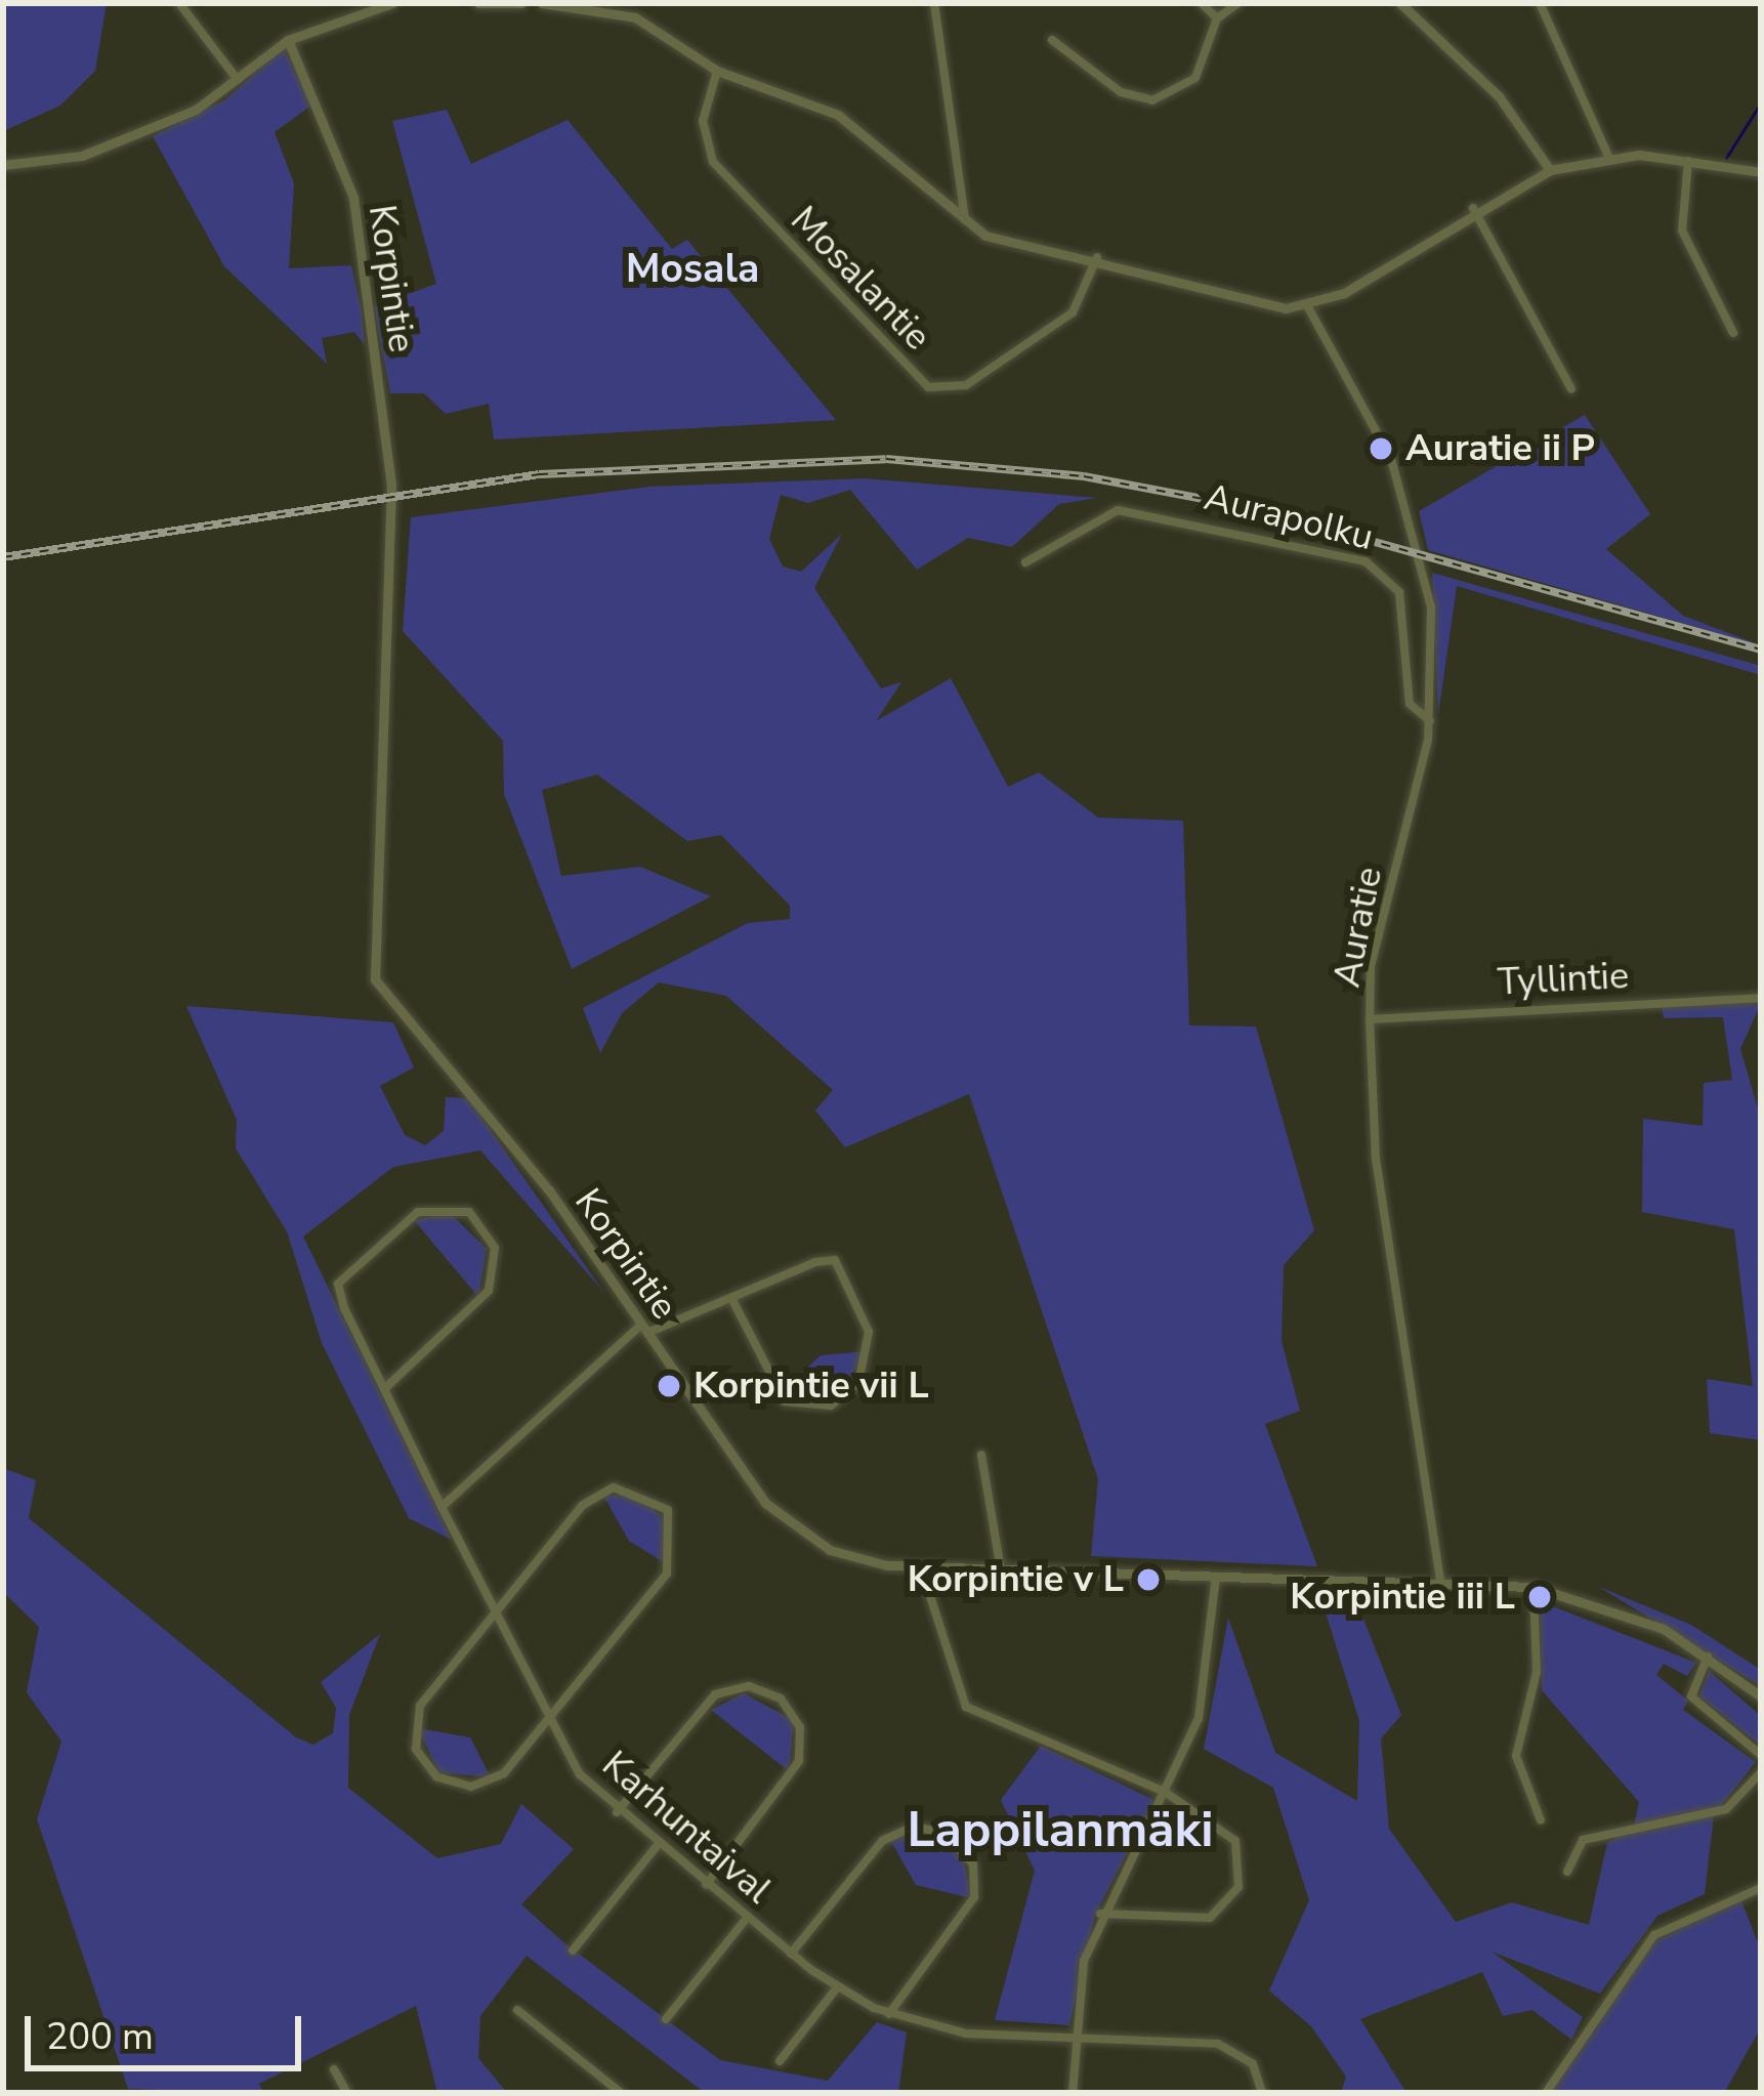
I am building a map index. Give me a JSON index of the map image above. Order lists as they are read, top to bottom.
{
  "streets": {
    "street": [
      "Korpintie",
      "Mosalantie",
      "Aurapolku",
      "Auratie",
      "Tyllintie",
      "Karhuntaival"
    ]
  },
  "crossings": [
    ["Korpintie", "Auratie"],
    ["Aurapolku", "Auratie"],
    ["Auratie", "Tyllintie"]
  ],
  "districts": ["Mosala", "Lappilanmäki"],
  "places": [
    "Auratie ii P",
    "Korpintie vii L",
    "Korpintie v L",
    "Korpintie iii L"
  ],
  "scale_bar": "200 m"
}
